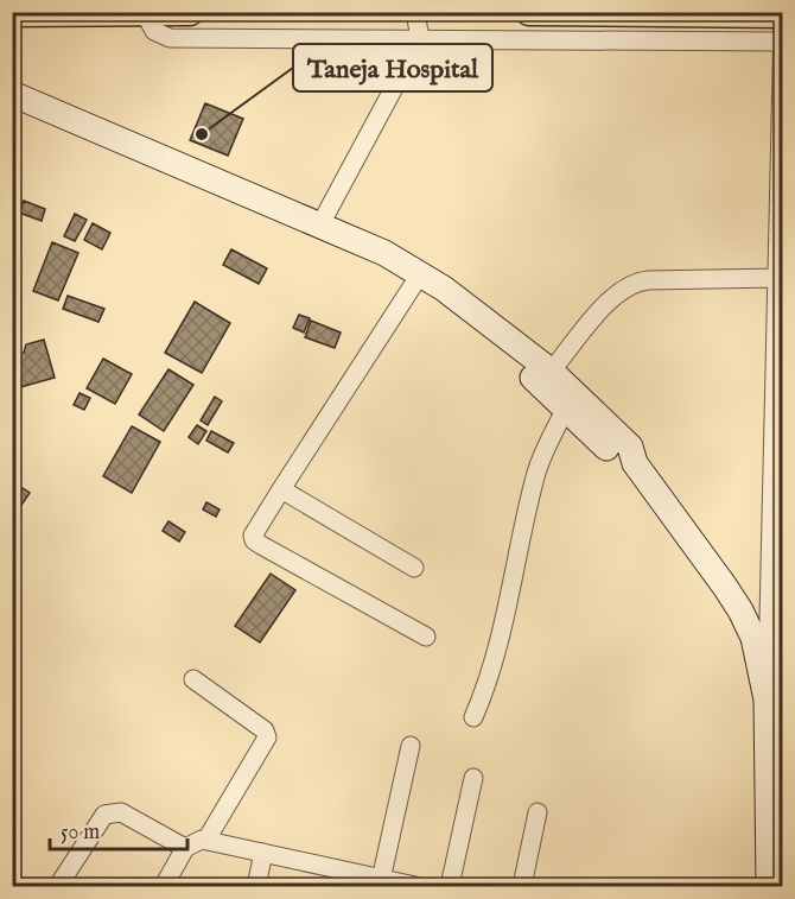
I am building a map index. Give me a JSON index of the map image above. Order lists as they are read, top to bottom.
{
  "places": ["Taneja Hospital"],
  "scale_bar": "50 m"
}
